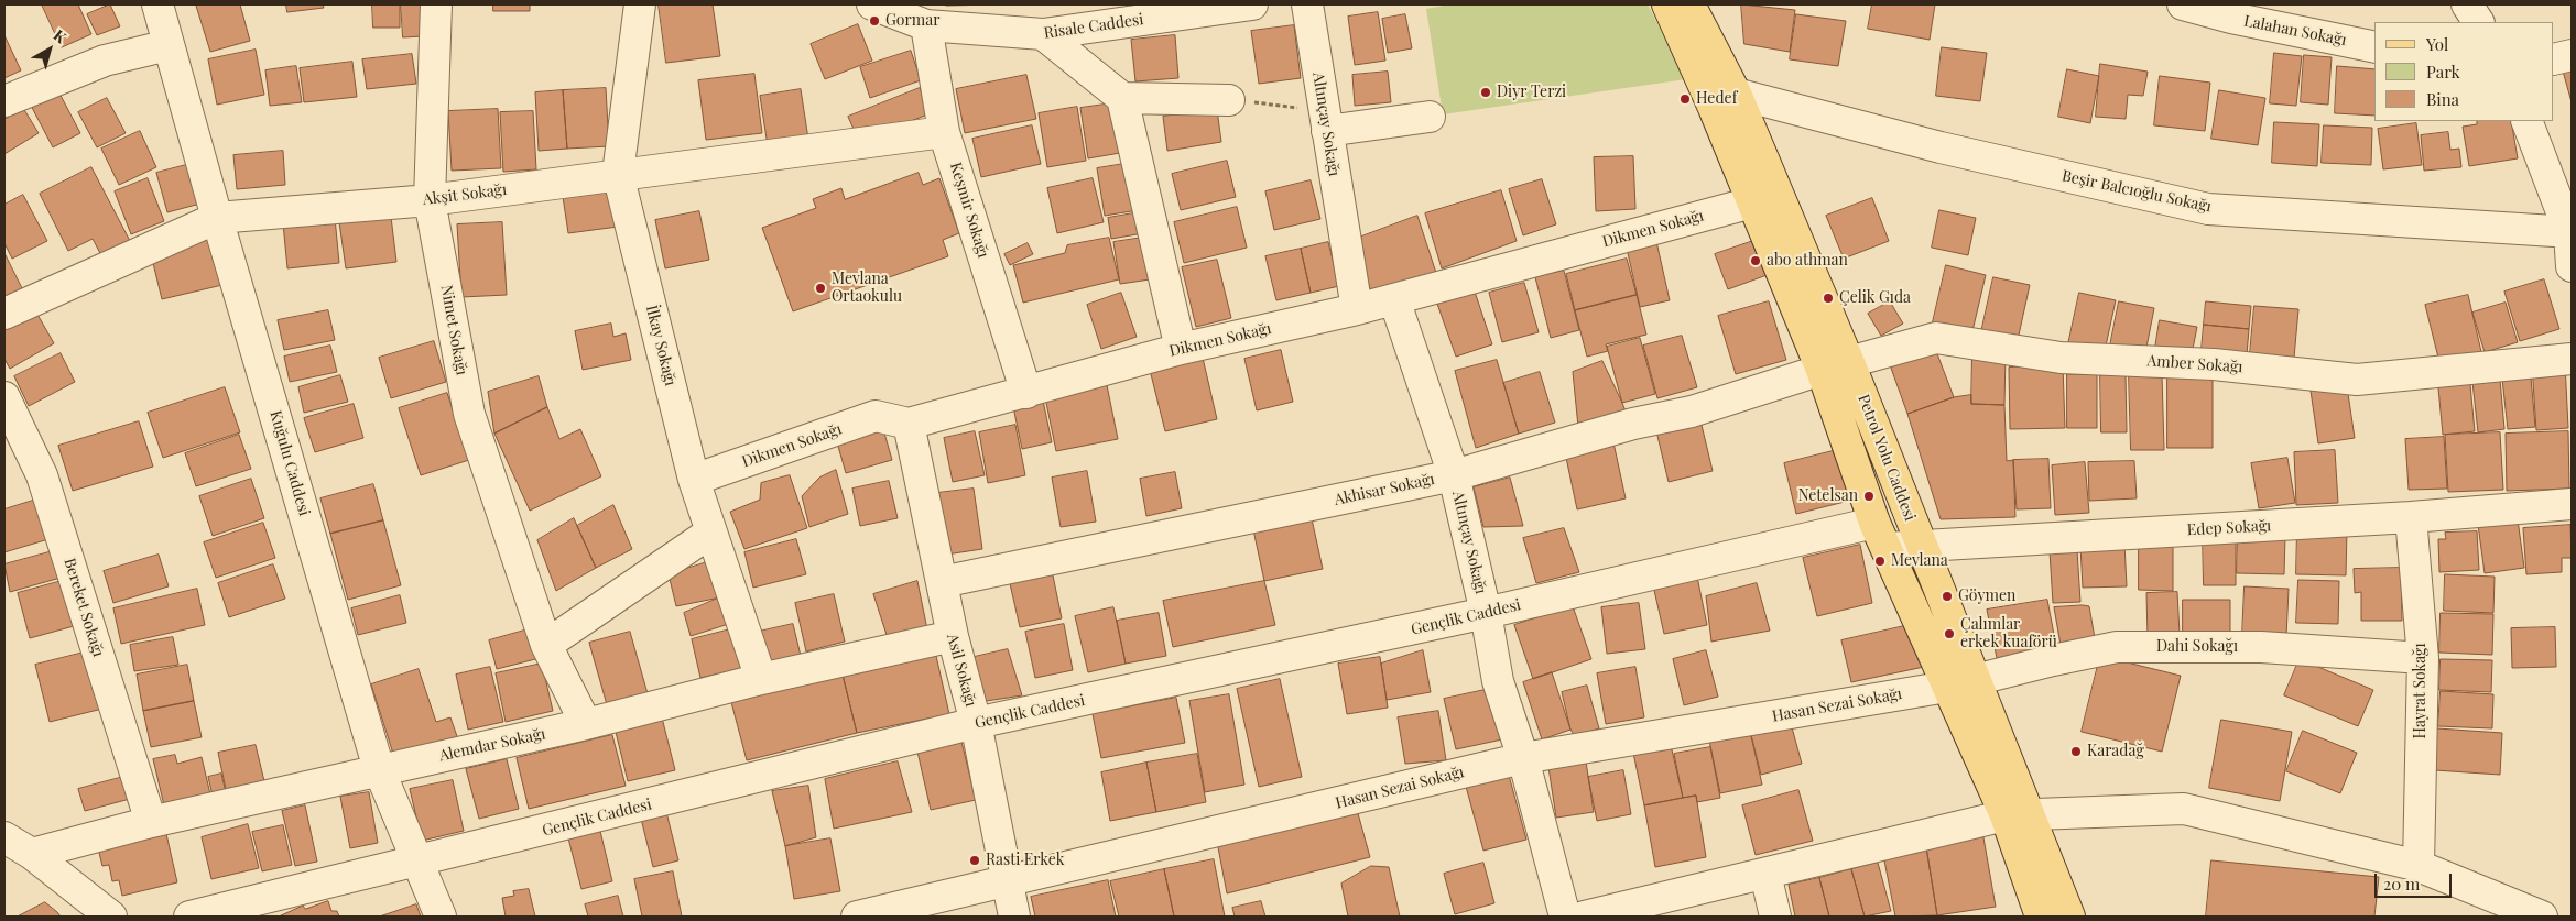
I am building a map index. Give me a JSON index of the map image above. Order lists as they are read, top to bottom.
{
  "streets": {
    "main road": ["Petrol Yolu Caddesi"],
    "street": [
      "Risale Caddesi",
      "Lalahan Sokağı",
      "Altınçay Sokağı",
      "Beşir Balcıoğlu Sokağı",
      "Akşit Sokağı",
      "Keşmir Sokağı",
      "Dikmen Sokağı",
      "Nimet Sokağı",
      "İlkay Sokağı",
      "Amber Sokağı",
      "Kuğulu Caddesi",
      "Akhisar Sokağı",
      "Edep Sokağı",
      "Bereket Sokağı",
      "Gençlik Caddesi",
      "Dahi Sokağı",
      "Asil Sokağı",
      "Hayrat Sokağı",
      "Hasan Sezai Sokağı",
      "Alemdar Sokağı"
    ]
  },
  "crossings": [
    ["Risale Caddesi", "Keşmir Sokağı"],
    ["Altınçay Sokağı", "Dikmen Sokağı"],
    ["Altınçay Sokağı", "Akhisar Sokağı"],
    ["Altınçay Sokağı", "Gençlik Caddesi"],
    ["Altınçay Sokağı", "Hasan Sezai Sokağı"],
    ["Beşir Balcıoğlu Sokağı", "Petrol Yolu Caddesi"],
    ["Akşit Sokağı", "Keşmir Sokağı"],
    ["Akşit Sokağı", "Nimet Sokağı"],
    ["Akşit Sokağı", "İlkay Sokağı"],
    ["Akşit Sokağı", "Kuğulu Caddesi"],
    ["Keşmir Sokağı", "Dikmen Sokağı"],
    ["Dikmen Sokağı", "İlkay Sokağı"],
    ["Dikmen Sokağı", "Petrol Yolu Caddesi"],
    ["Dikmen Sokağı", "Asil Sokağı"],
    ["Nimet Sokağı", "Alemdar Sokağı"],
    ["İlkay Sokağı", "Alemdar Sokağı"],
    ["Amber Sokağı", "Petrol Yolu Caddesi"],
    ["Amber Sokağı", "Akhisar Sokağı"],
    ["Petrol Yolu Caddesi", "Akhisar Sokağı"],
    ["Petrol Yolu Caddesi", "Edep Sokağı"],
    ["Petrol Yolu Caddesi", "Gençlik Caddesi"],
    ["Petrol Yolu Caddesi", "Dahi Sokağı"],
    ["Petrol Yolu Caddesi", "Hasan Sezai Sokağı"],
    ["Kuğulu Caddesi", "Gençlik Caddesi"],
    ["Kuğulu Caddesi", "Alemdar Sokağı"],
    ["Akhisar Sokağı", "Asil Sokağı"],
    ["Edep Sokağı", "Gençlik Caddesi"],
    ["Edep Sokağı", "Hayrat Sokağı"],
    ["Bereket Sokağı", "Alemdar Sokağı"],
    ["Gençlik Caddesi", "Asil Sokağı"],
    ["Dahi Sokağı", "Hayrat Sokağı"],
    ["Dahi Sokağı", "Hasan Sezai Sokağı"],
    ["Asil Sokağı", "Hasan Sezai Sokağı"],
    ["Asil Sokağı", "Alemdar Sokağı"]
  ],
  "places": [
    "Gormar",
    "Diyr Terzi",
    "Hedef",
    "abo athman",
    "Mevlana Ortaokulu",
    "Çelik Gıda",
    "Netelsan",
    "Mevlana",
    "Göymen",
    "Çalımlar erkek kuaförü",
    "Karadağ",
    "Rasti Erkek"
  ],
  "legend": ["Yol", "Park", "Bina"],
  "scale_bar": "20 m",
  "north": "top right"
}
